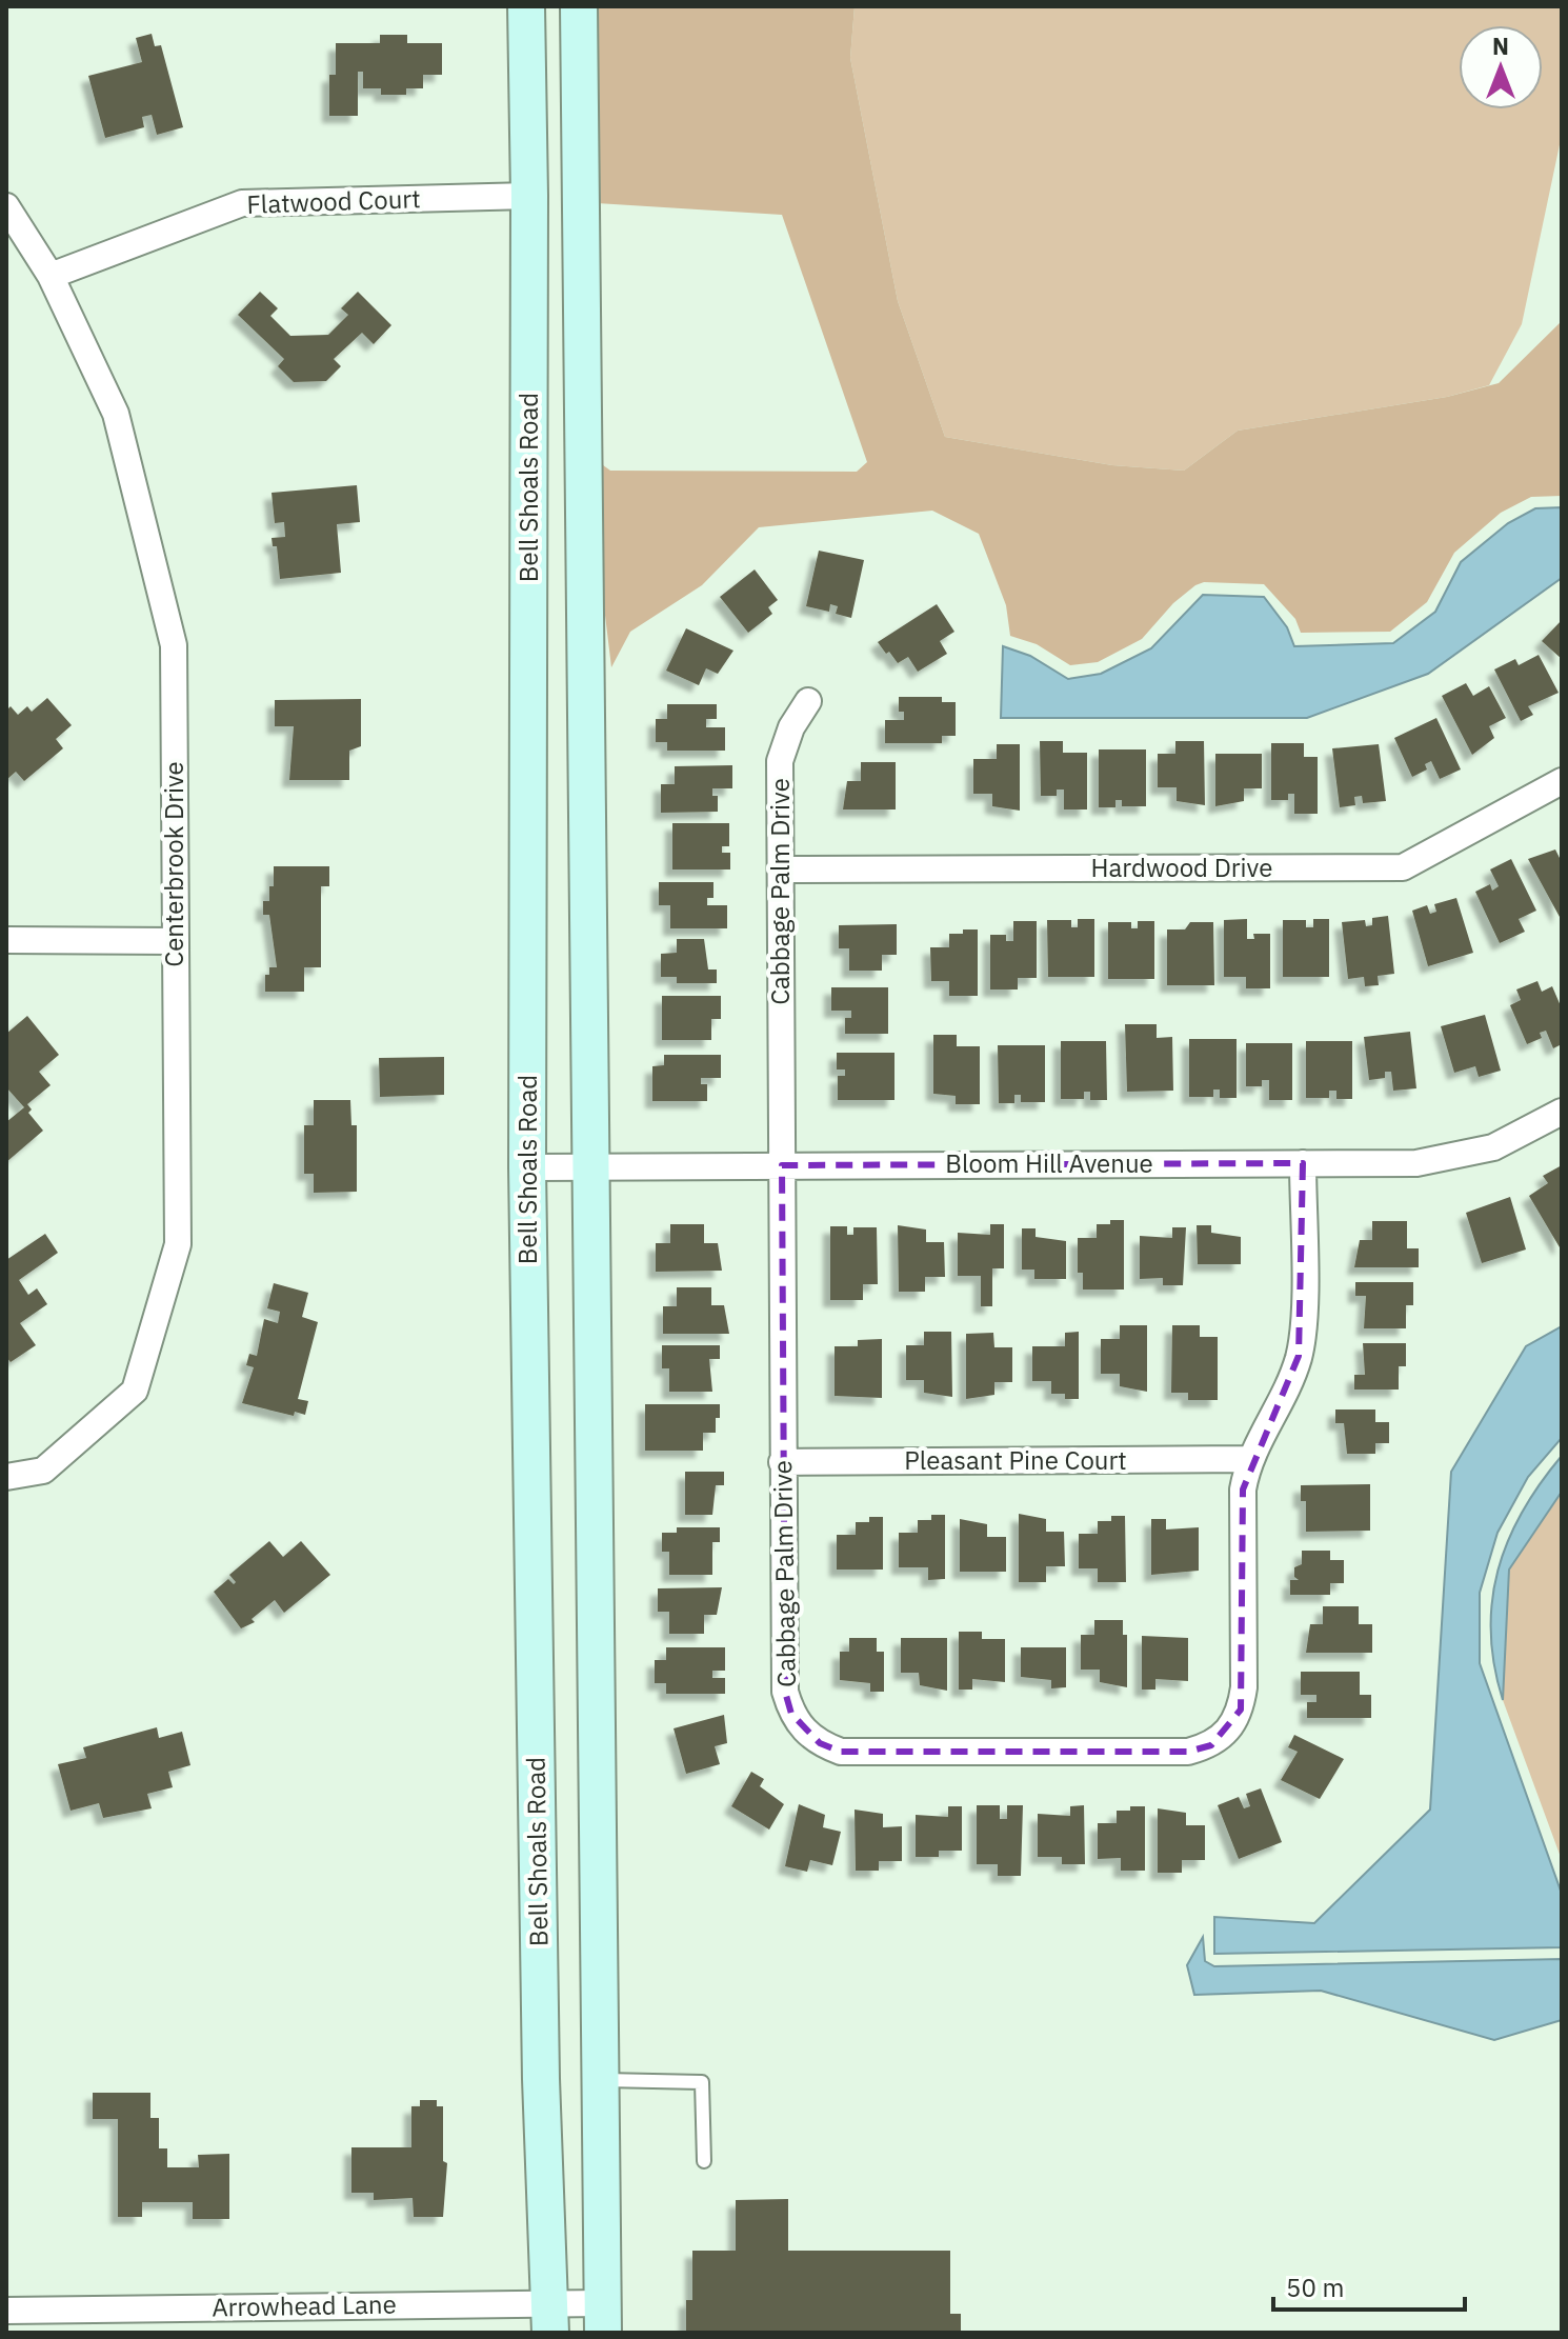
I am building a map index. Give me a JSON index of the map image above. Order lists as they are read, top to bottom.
{
  "streets": {
    "main road": ["Bell Shoals Road"],
    "street": [
      "Flatwood Court",
      "Centerbrook Drive",
      "Hardwood Drive",
      "Cabbage Palm Drive",
      "Bloom Hill Avenue",
      "Pleasant Pine Court",
      "Arrowhead Lane"
    ]
  },
  "crossings": [
    ["Flatwood Court", "Bell Shoals Road"],
    ["Flatwood Court", "Centerbrook Drive"],
    ["Bell Shoals Road", "Bloom Hill Avenue"],
    ["Bell Shoals Road", "Arrowhead Lane"],
    ["Hardwood Drive", "Cabbage Palm Drive"],
    ["Cabbage Palm Drive", "Bloom Hill Avenue"],
    ["Cabbage Palm Drive", "Pleasant Pine Court"]
  ],
  "scale_bar": "50 m",
  "north": "top"
}
